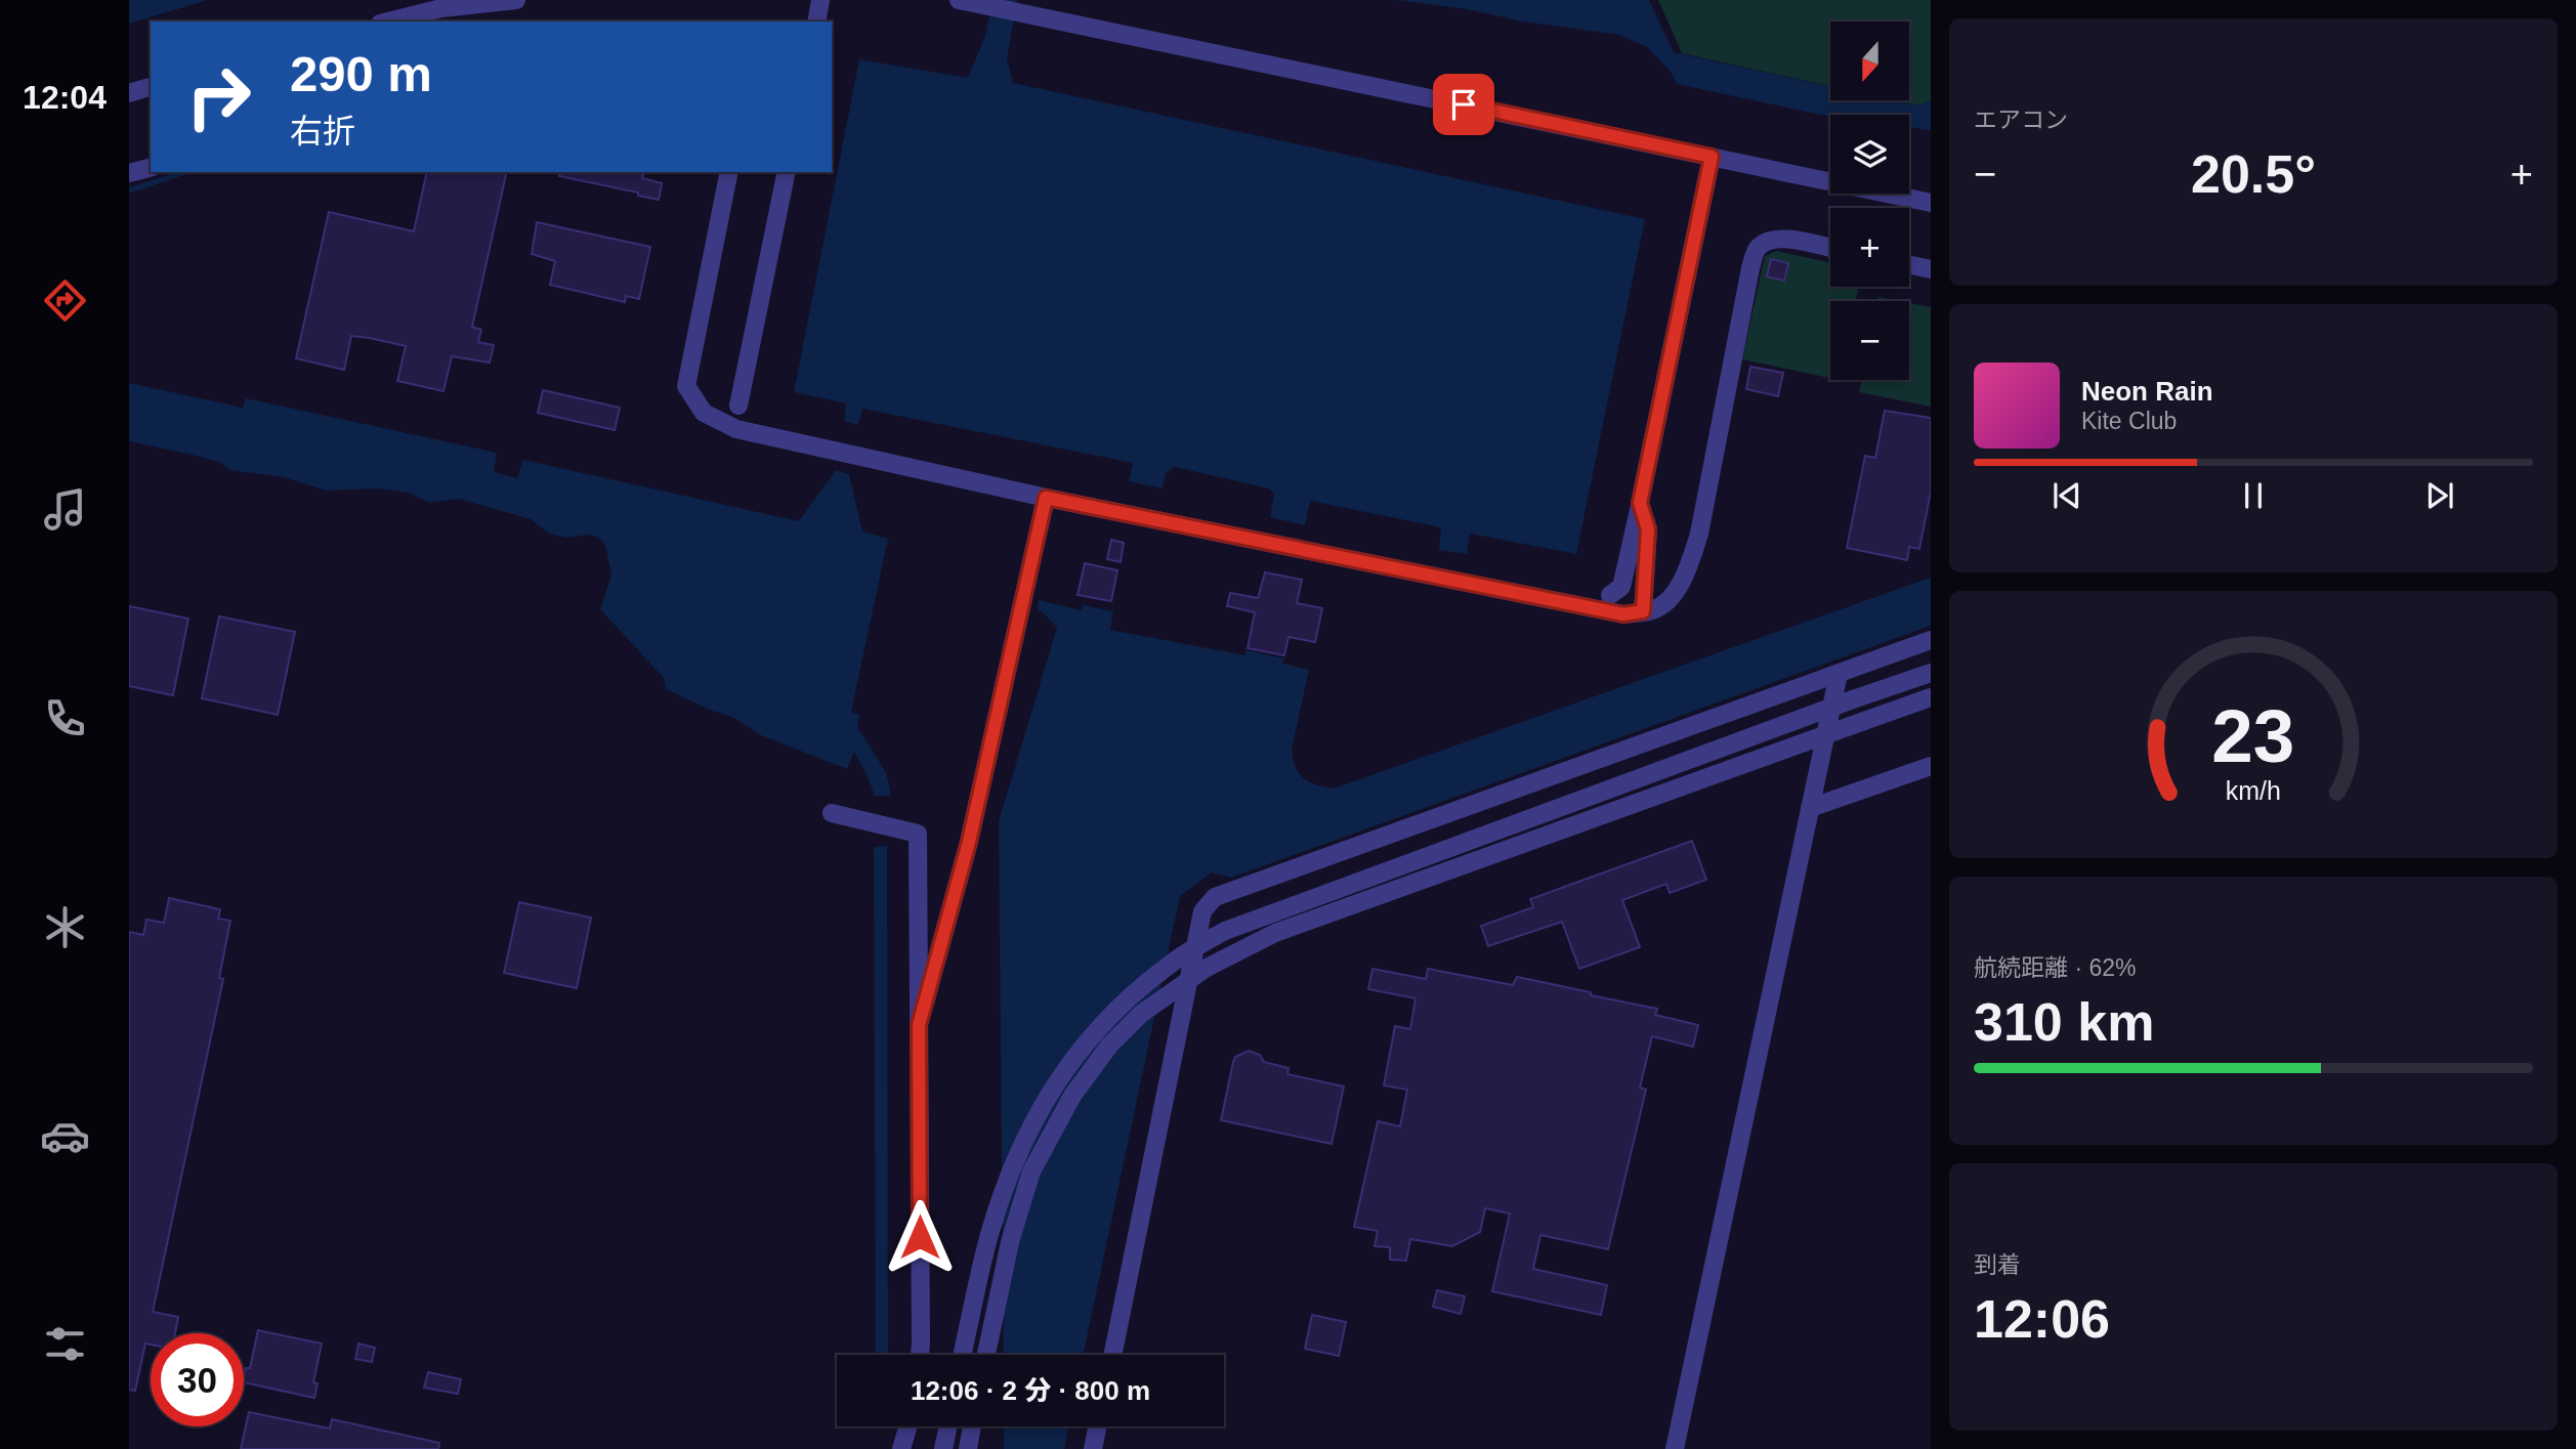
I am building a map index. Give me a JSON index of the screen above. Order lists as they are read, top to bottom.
{
  "north": "bottom",
  "page": {
    "tabs": "12:04",
    "tile": [
      "エアコン",
      ["航続距離 · 62%", "310 km"],
      ["到着", "12:06"]
    ],
    "map_buttons": ["+", "−"],
    "turn": ["290 m", "右折"],
    "heat": ["−", "20.5°", "+"],
    "song": ["Neon Rain", "Kite Club"],
    "limit": "30",
    "trip": "12:06 · 2 分 · 800 m",
    "gauge": ["23", "km/h"]
  }
}
